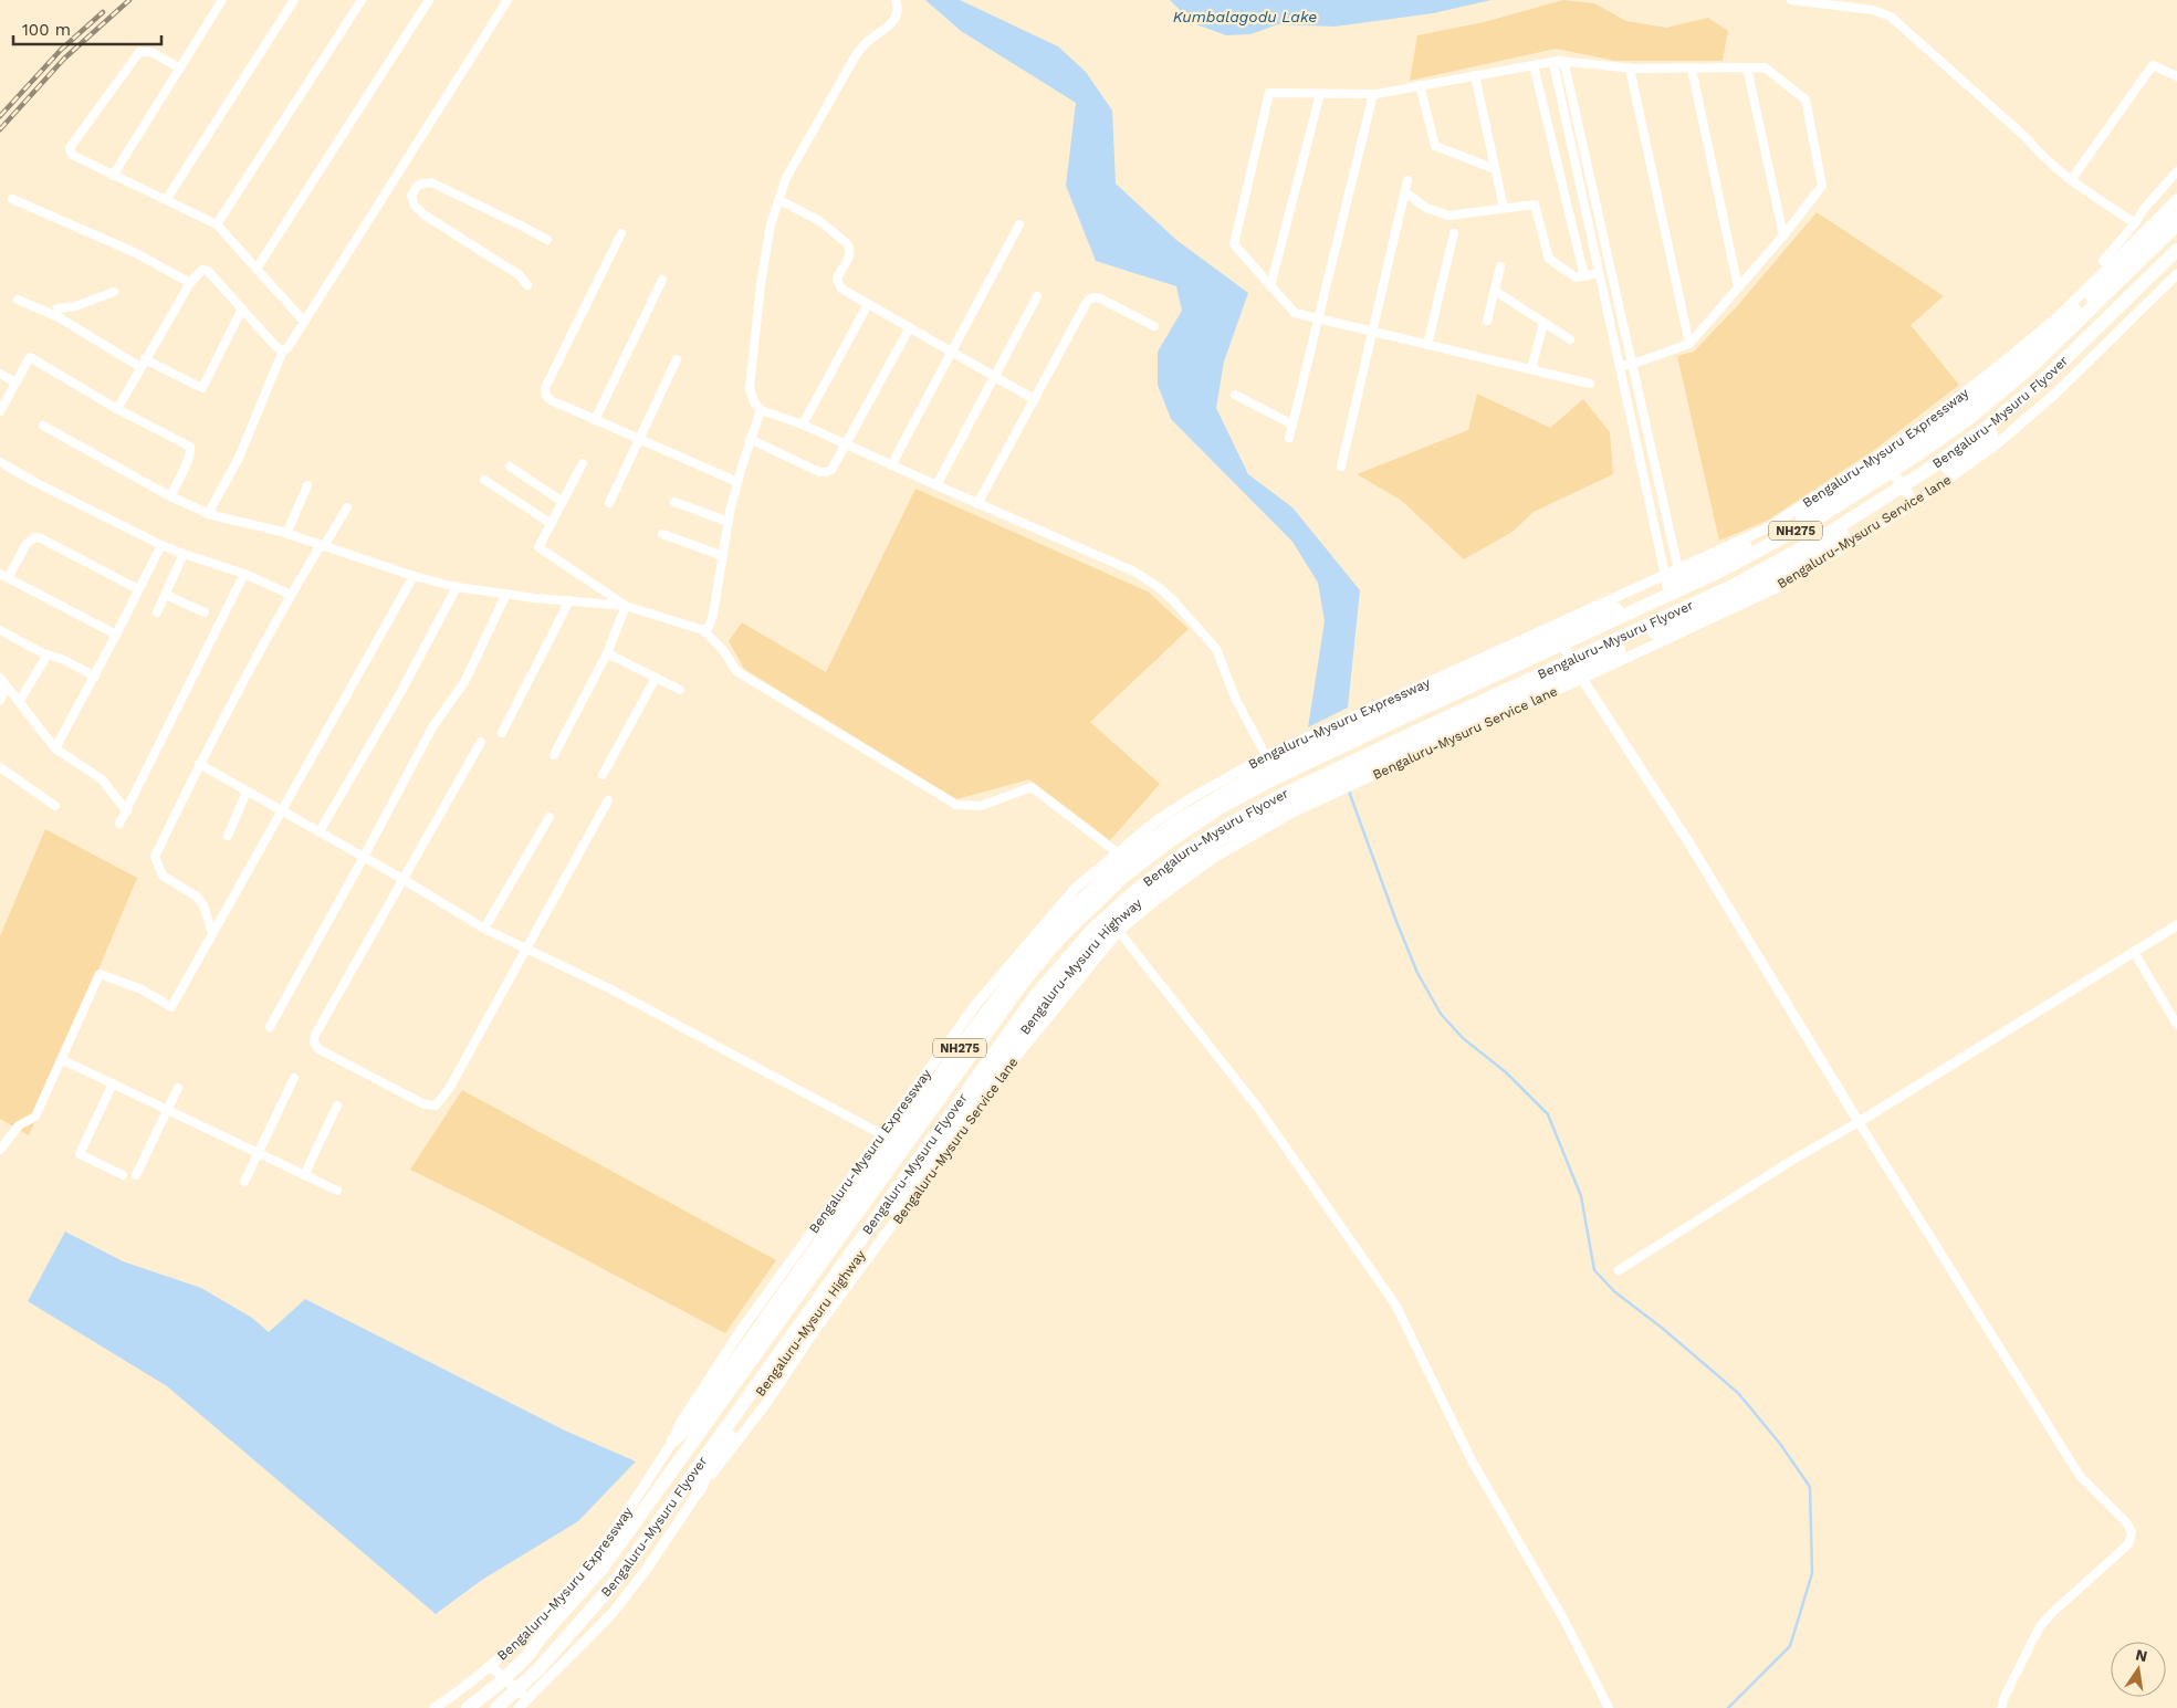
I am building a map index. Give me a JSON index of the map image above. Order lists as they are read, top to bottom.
{
  "streets": {
    "highway": [
      "Bengaluru-Mysuru Flyover",
      "Bengaluru-Mysuru Expressway",
      "NH275",
      "Bengaluru-Mysuru Highway"
    ],
    "street": ["Bengaluru-Mysuru Service lane"]
  },
  "crossings": [
    ["Bengaluru-Mysuru Flyover", "Bengaluru-Mysuru Expressway"],
    ["NH275", "Bengaluru-Mysuru Highway"],
    ["Bengaluru-Mysuru Service lane", "Bengaluru-Mysuru Highway"]
  ],
  "water": ["Kumbalagodu Lake"],
  "scale_bar": "100 m",
  "north": "top"
}
